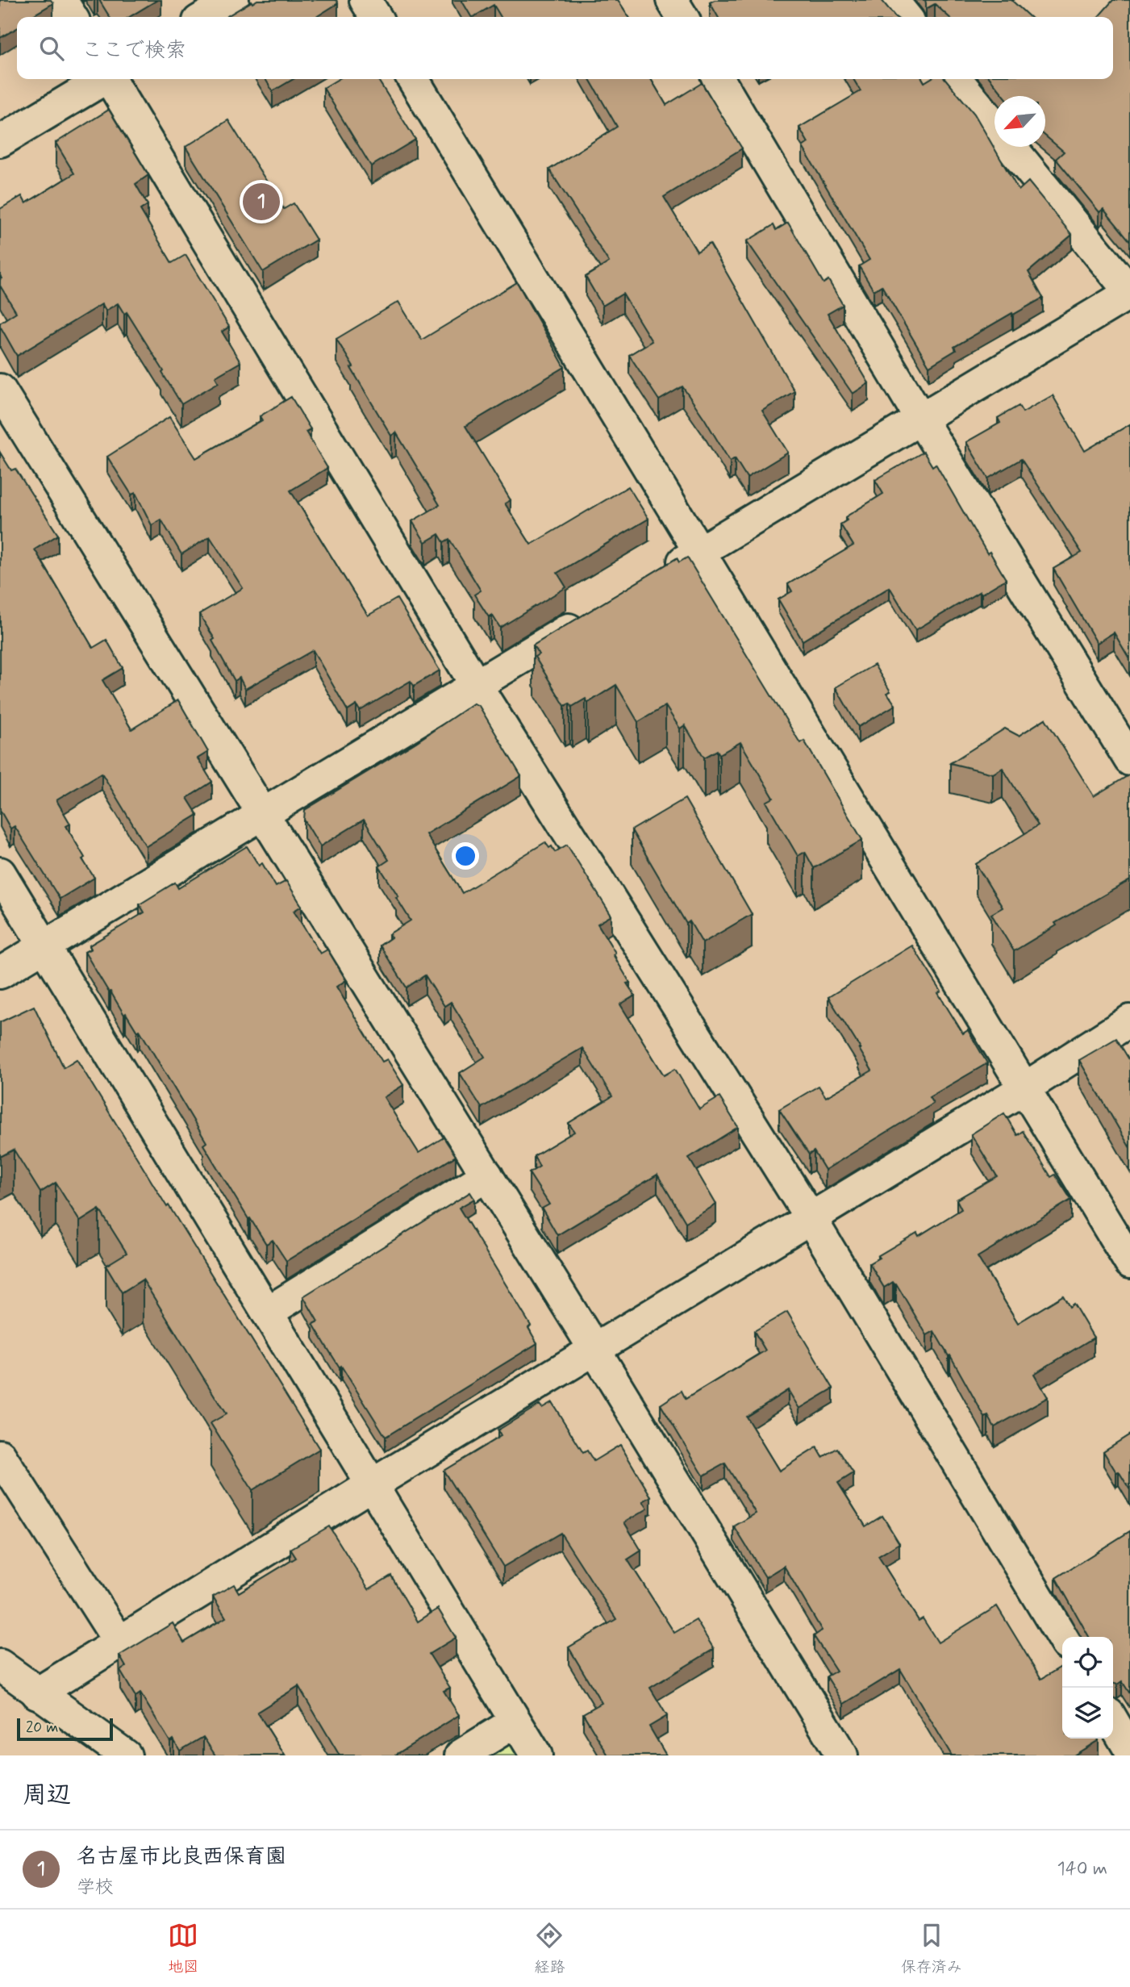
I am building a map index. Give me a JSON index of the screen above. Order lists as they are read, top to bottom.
{
  "scale_bar": "20 m",
  "north": "bottom left",
  "page": {
    "search": "ここで検索",
    "pins": "1",
    "scale": "20 m",
    "heading": "周辺",
    "list": [
      {
        "mark": "1",
        "name": "名古屋市比良西保育園",
        "note": "学校",
        "value": "140 m"
      }
    ],
    "nav": ["地図", "経路", "保存済み"]
  }
}
